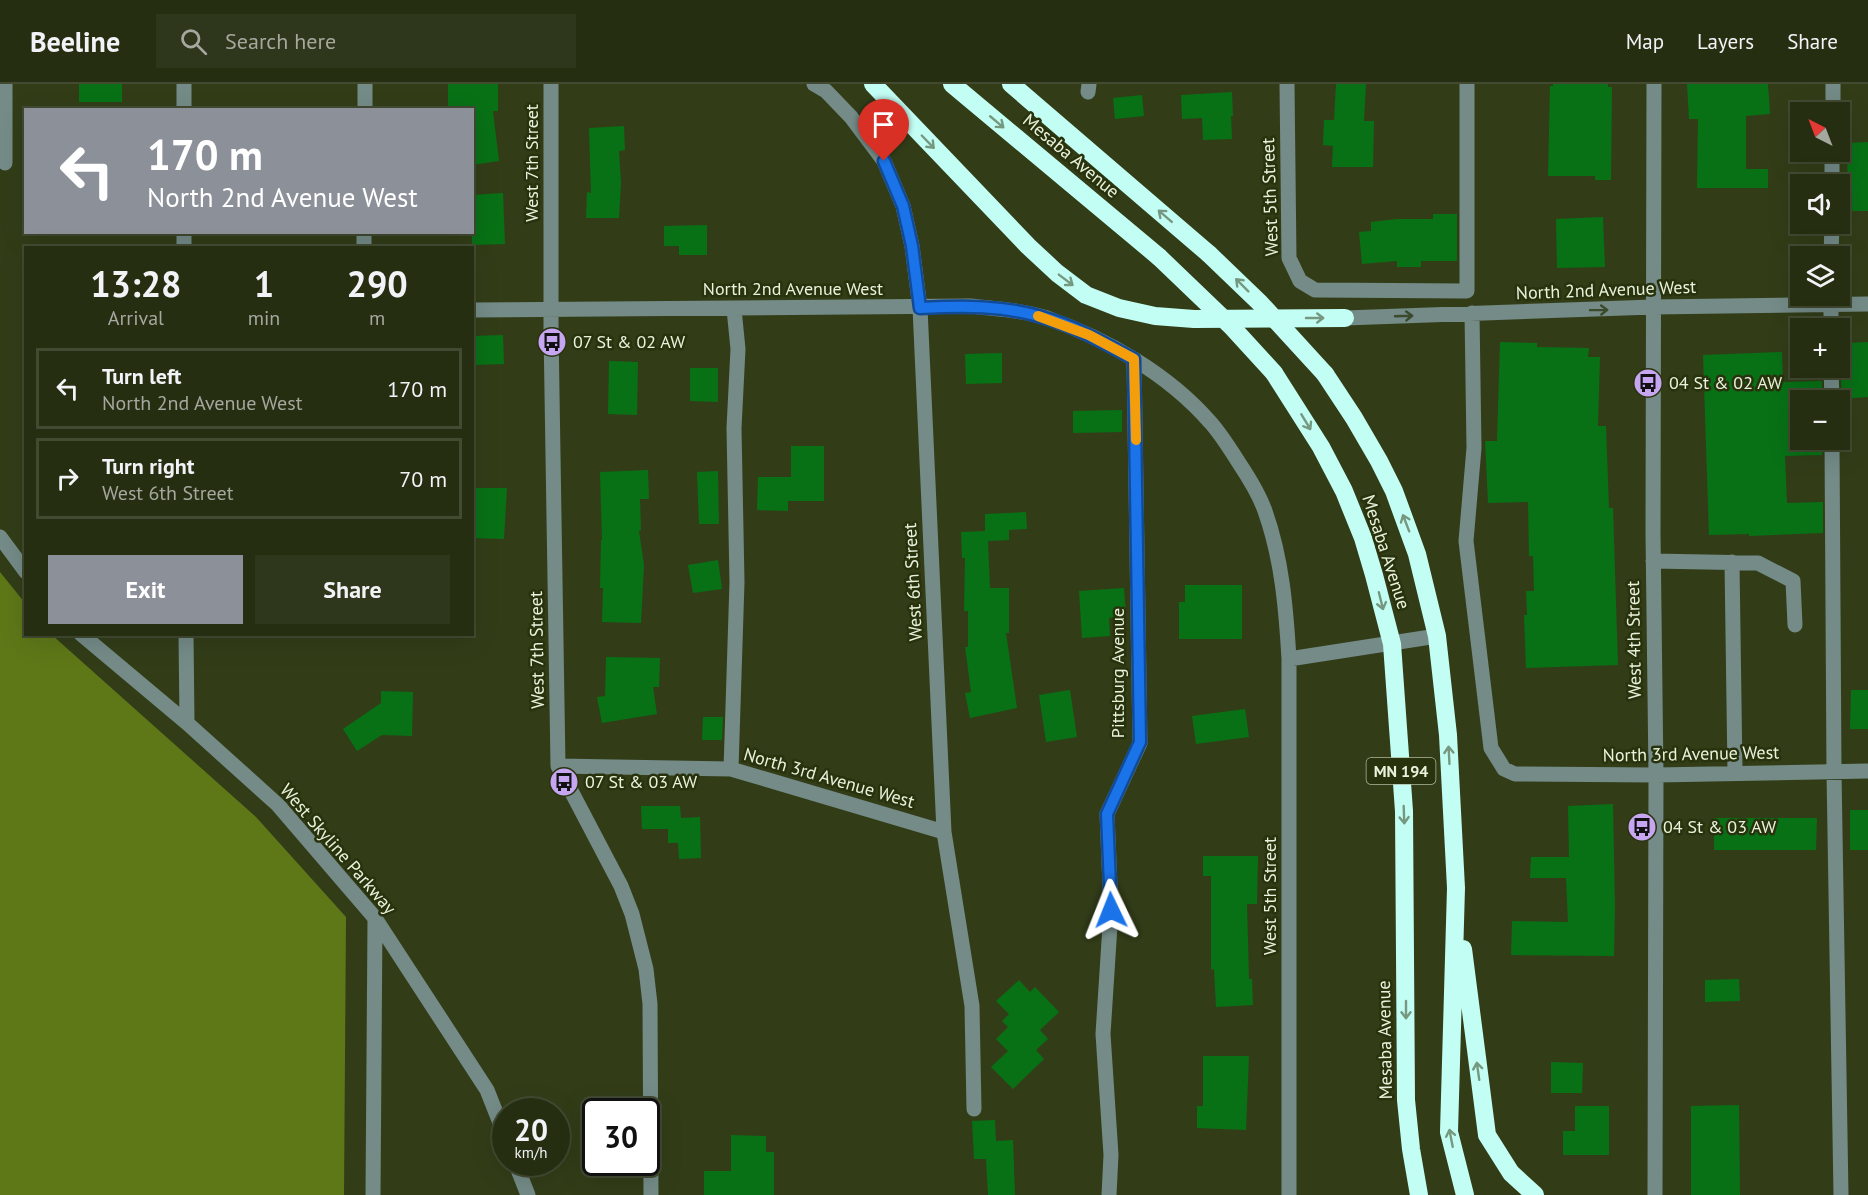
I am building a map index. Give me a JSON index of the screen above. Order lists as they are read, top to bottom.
{
  "streets": {
    "highway": ["Mesaba Avenue", "MN 194"],
    "street": [
      "West 7th Street",
      "West 5th Street",
      "North 2nd Avenue West",
      "West 6th Street",
      "West 4th Street",
      "Pittsburg Avenue",
      "North 3rd Avenue West",
      "West Skyline Parkway"
    ]
  },
  "crossings": [
    ["West 7th Street", "North 2nd Avenue West"],
    ["West 7th Street", "North 3rd Avenue West"],
    ["West 5th Street", "North 2nd Avenue West"],
    ["North 2nd Avenue West", "West 6th Street"],
    ["North 2nd Avenue West", "West 4th Street"],
    ["North 2nd Avenue West", "Pittsburg Avenue"],
    ["North 2nd Avenue West", "North 3rd Avenue West"],
    ["West 6th Street", "North 3rd Avenue West"],
    ["West 4th Street", "North 3rd Avenue West"]
  ],
  "places": {
    "bus stop": [
      "07 St & 02 AW",
      "04 St & 02 AW",
      "07 St & 03 AW",
      "04 St & 03 AW"
    ]
  },
  "north": "top left",
  "page": {
    "header": "Beeline",
    "search": "Search here",
    "nav": ["Map", "Layers", "Share"],
    "map_buttons": ["+", "−"],
    "turn": ["170 m", "North 2nd Avenue West"],
    "eta": [
      "13:28",
      "Arrival",
      "1",
      "min",
      "290",
      "m"
    ],
    "list": [
      {
        "name": "Turn left",
        "note": "North 2nd Avenue West",
        "value": "170 m"
      },
      {
        "name": "Turn right",
        "note": "West 6th Street",
        "value": "70 m"
      }
    ],
    "buttons": ["Exit", "Share"],
    "speed": "20 km/h",
    "limit": "30"
  }
}
